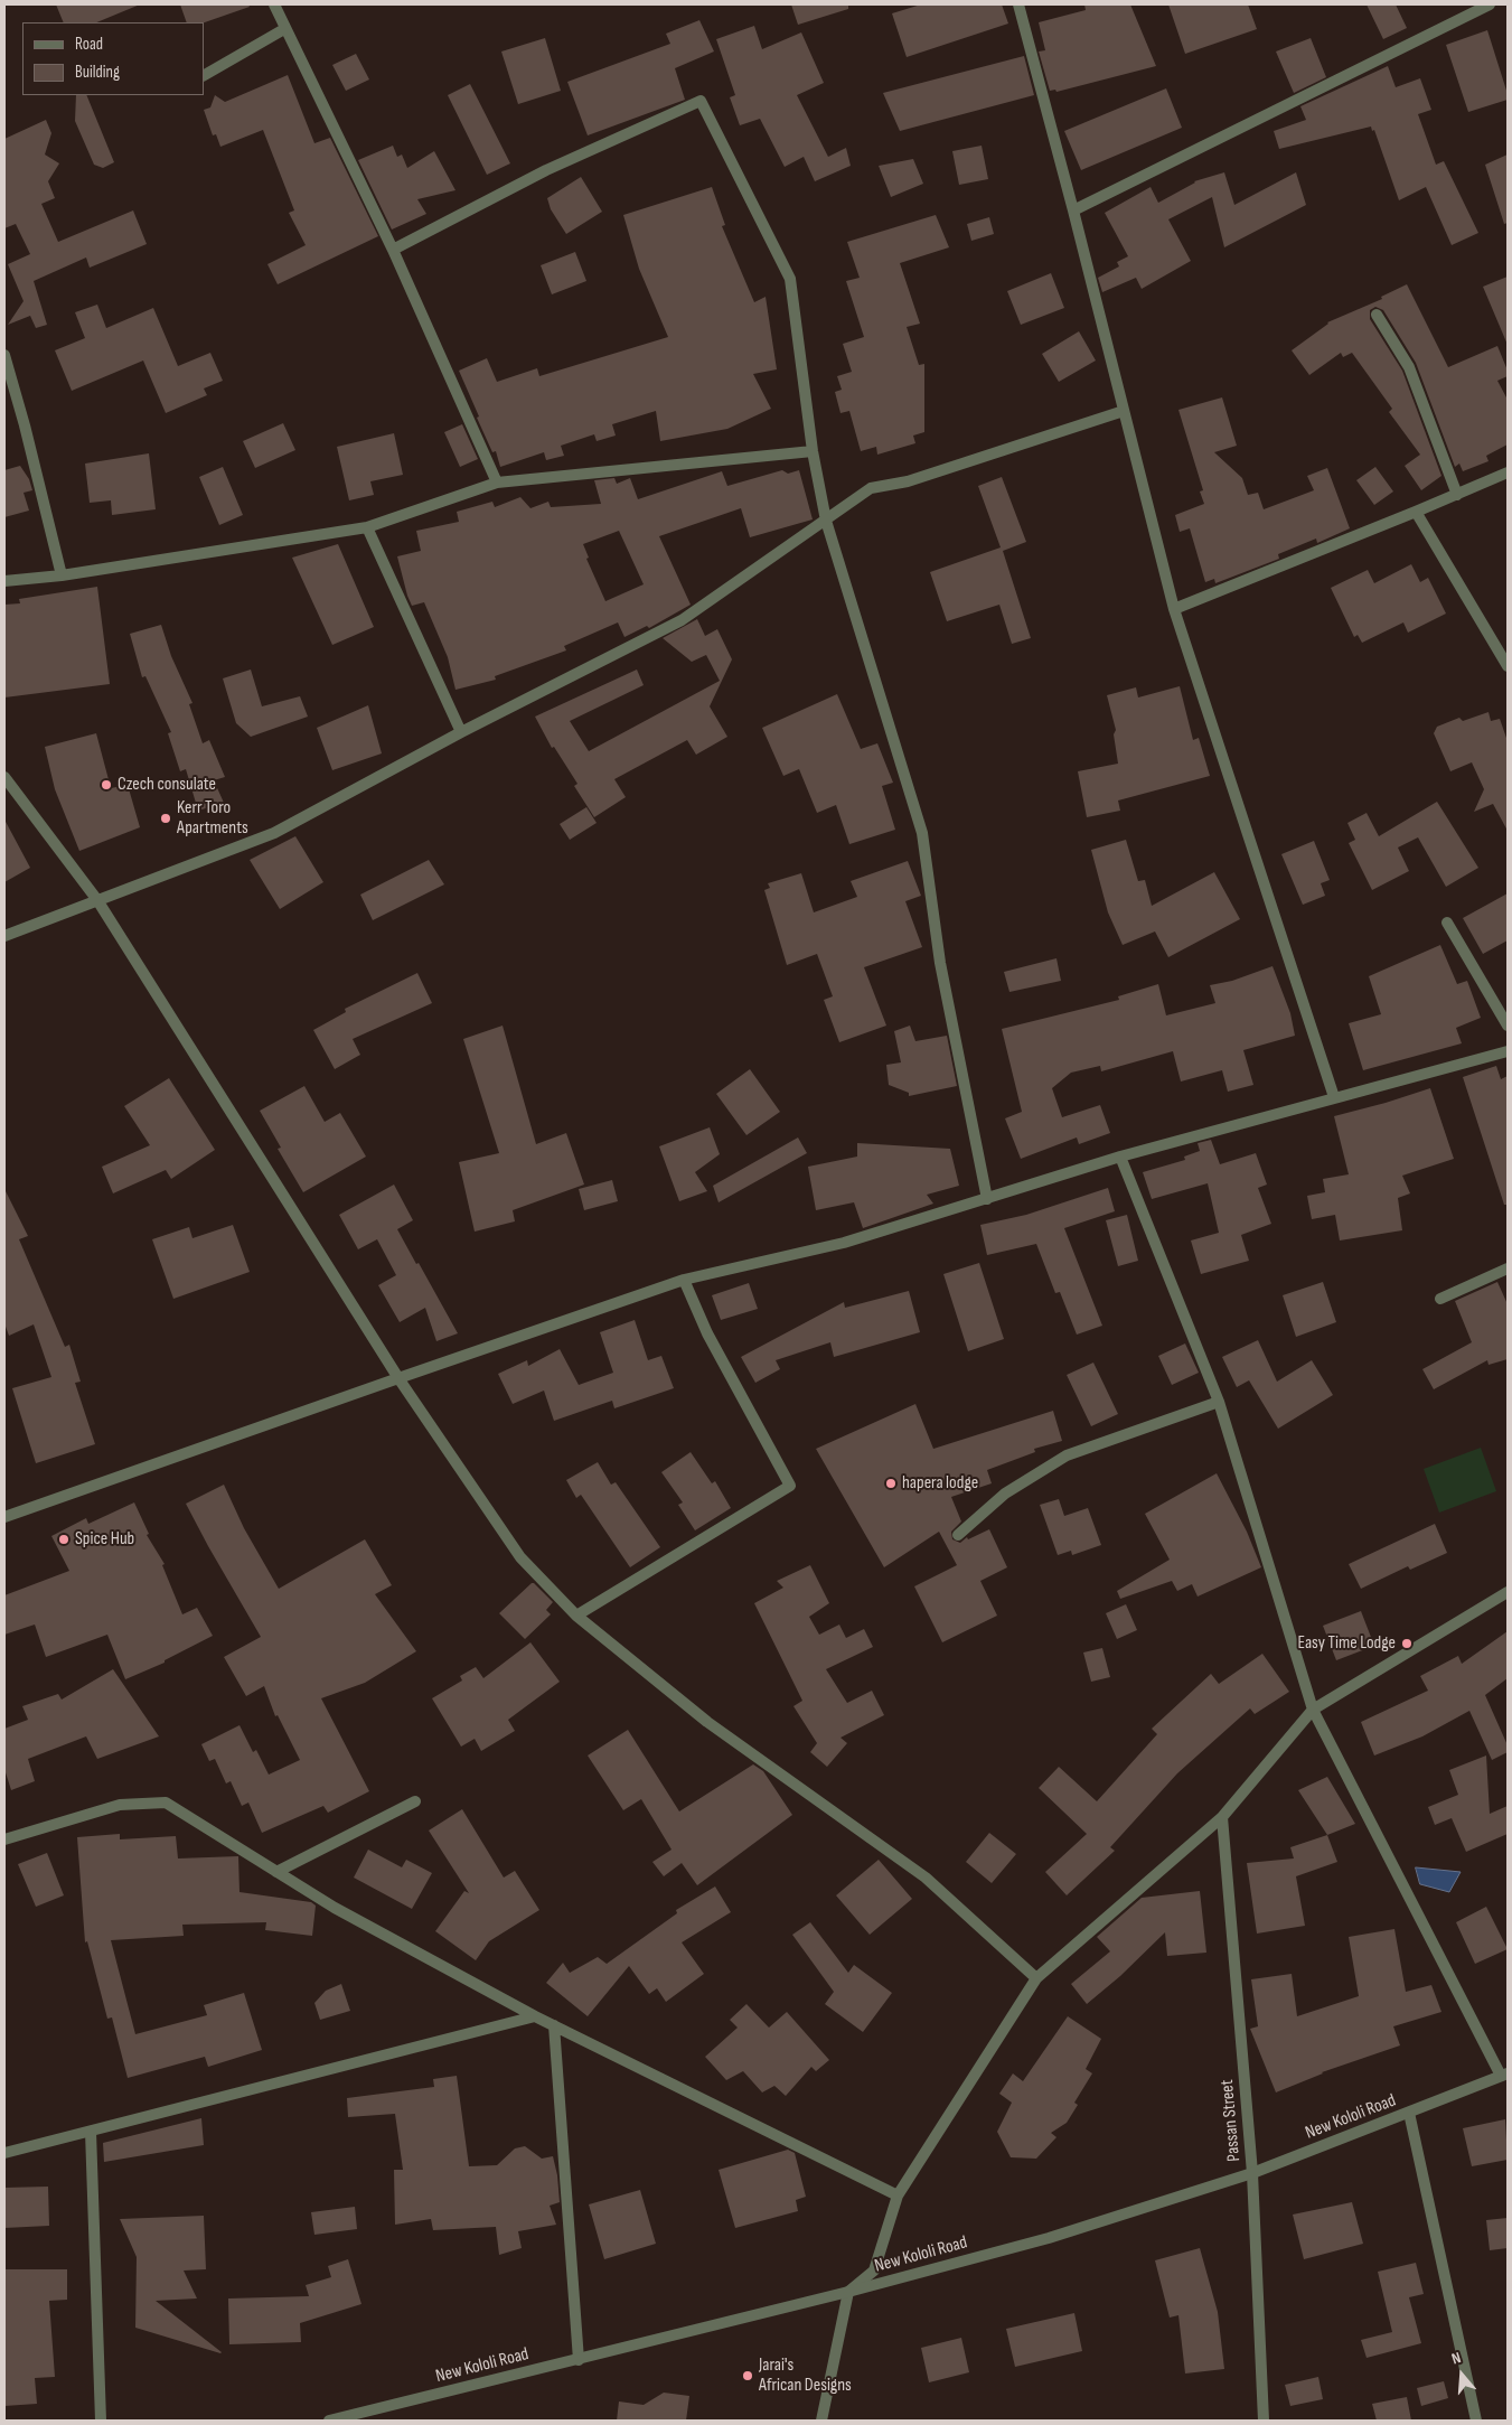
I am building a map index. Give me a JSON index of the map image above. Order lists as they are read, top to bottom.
{
  "streets": {
    "street": ["New Kololi Road", "Passan Street"]
  },
  "crossings": [
    ["New Kololi Road", "Passan Street"]
  ],
  "places": [
    "Czech consulate",
    "Kerr Toro Apartments",
    "hapera lodge",
    "Spice Hub",
    "Easy Time Lodge",
    "Jarai's African Designs"
  ],
  "legend": ["Road", "Building"],
  "north": "top"
}
